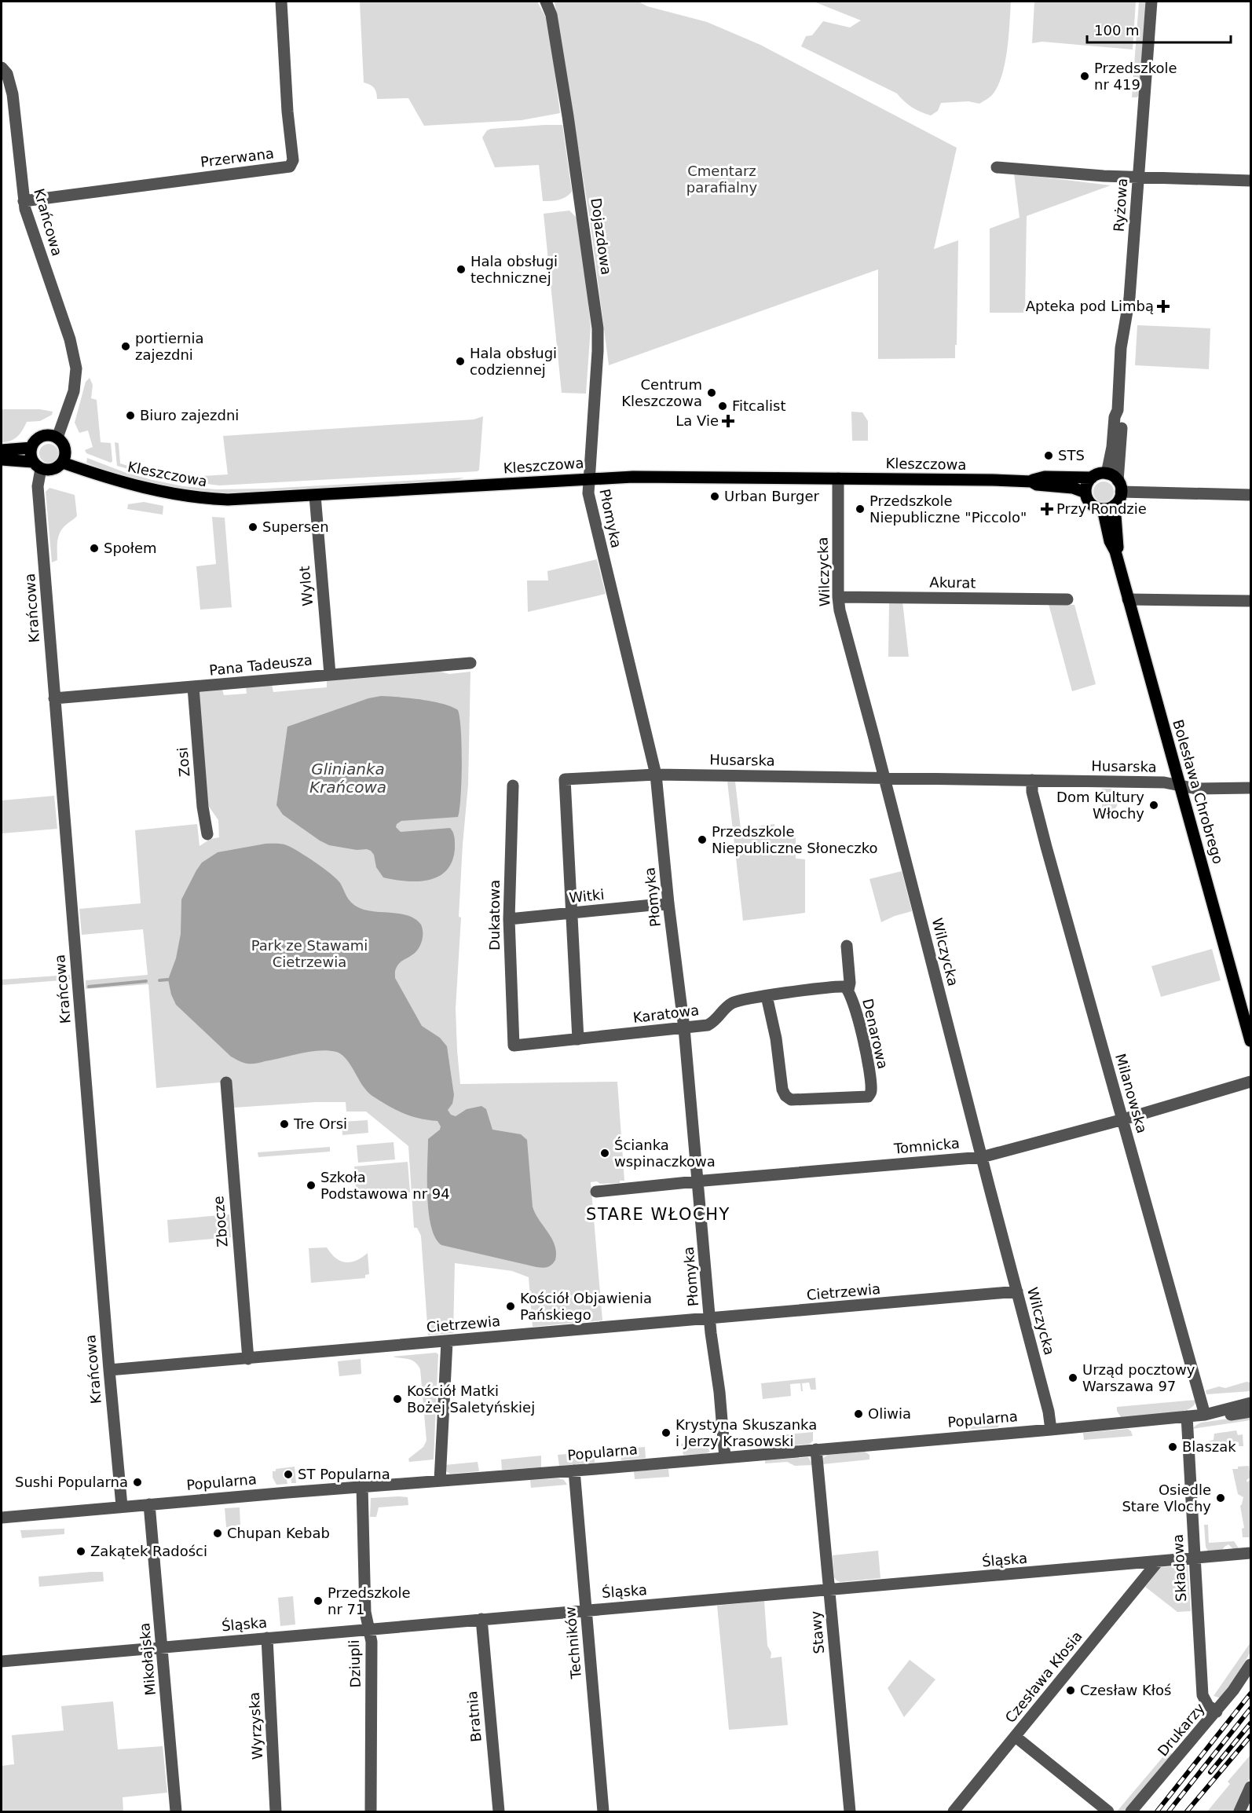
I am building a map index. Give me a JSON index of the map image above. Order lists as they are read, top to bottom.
{
  "streets": {
    "main road": ["Kleszczowa", "Bolesława Chrobrego"],
    "street": [
      "Przerwana",
      "Ryżowa",
      "Krańcowa",
      "Dojazdowa",
      "Płomyka",
      "Wilczycka",
      "Akurat",
      "Wylot",
      "Pana Tadeusza",
      "Husarska",
      "Zosi",
      "Witki",
      "Dukatowa",
      "Karatowa",
      "Denarowa",
      "Milanowska",
      "Tomnicka",
      "Zbocze",
      "Cietrzewia",
      "Popularna",
      "Śląska",
      "Składowa",
      "Stawy",
      "Techników",
      "Mikołajska",
      "Dziupli",
      "Czesława Kłosia",
      "Bratnia",
      "Wyrzyska",
      "Drukarzy"
    ]
  },
  "crossings": [
    ["Przerwana", "Krańcowa"],
    ["Ryżowa", "Kleszczowa"],
    ["Ryżowa", "Bolesława Chrobrego"],
    ["Krańcowa", "Kleszczowa"],
    ["Krańcowa", "Pana Tadeusza"],
    ["Krańcowa", "Cietrzewia"],
    ["Krańcowa", "Popularna"],
    ["Dojazdowa", "Kleszczowa"],
    ["Dojazdowa", "Płomyka"],
    ["Kleszczowa", "Płomyka"],
    ["Kleszczowa", "Wilczycka"],
    ["Kleszczowa", "Wylot"],
    ["Kleszczowa", "Bolesława Chrobrego"],
    ["Płomyka", "Husarska"],
    ["Płomyka", "Witki"],
    ["Płomyka", "Karatowa"],
    ["Płomyka", "Tomnicka"],
    ["Płomyka", "Cietrzewia"],
    ["Płomyka", "Popularna"],
    ["Wilczycka", "Akurat"],
    ["Wilczycka", "Husarska"],
    ["Wilczycka", "Tomnicka"],
    ["Wilczycka", "Cietrzewia"],
    ["Wilczycka", "Popularna"],
    ["Wylot", "Pana Tadeusza"],
    ["Pana Tadeusza", "Zosi"],
    ["Husarska", "Bolesława Chrobrego"],
    ["Husarska", "Witki"],
    ["Husarska", "Karatowa"],
    ["Husarska", "Milanowska"],
    ["Witki", "Dukatowa"],
    ["Dukatowa", "Karatowa"],
    ["Karatowa", "Denarowa"],
    ["Milanowska", "Tomnicka"],
    ["Milanowska", "Popularna"],
    ["Zbocze", "Cietrzewia"],
    ["Popularna", "Składowa"],
    ["Popularna", "Stawy"],
    ["Popularna", "Techników"],
    ["Popularna", "Mikołajska"],
    ["Popularna", "Dziupli"],
    ["Śląska", "Składowa"],
    ["Śląska", "Stawy"],
    ["Śląska", "Techników"],
    ["Śląska", "Mikołajska"],
    ["Śląska", "Dziupli"],
    ["Śląska", "Czesława Kłosia"],
    ["Śląska", "Bratnia"],
    ["Śląska", "Wyrzyska"],
    ["Składowa", "Drukarzy"]
  ],
  "districts": ["STARE WŁOCHY"],
  "water": ["Glinianka Krańcowa"],
  "parks": ["Cmentarz parafialny", "Park ze Stawami Cietrzewia"],
  "places": {
    "other": [
      "Przedszkole nr 419",
      "Hala obsługi technicznej",
      "portiernia zajezdni",
      "Hala obsługi codziennej",
      "Centrum Kleszczowa",
      "Fitcalist",
      "Biuro zajezdni",
      "STS",
      "Urban Burger",
      "Przedszkole Niepubliczne \"Piccolo\"",
      "Supersen",
      "Społem",
      "Dom Kultury Włochy",
      "Przedszkole Niepubliczne Słoneczko",
      "Tre Orsi",
      "Ścianka wspinaczkowa",
      "Szkoła Podstawowa nr 94",
      "Kościół Objawienia Pańskiego",
      "Urząd pocztowy Warszawa 97",
      "Kościół Matki Bożej Saletyńskiej",
      "Oliwia",
      "Krystyna Skuszanka i Jerzy Krasowski",
      "Blaszak",
      "ST Popularna",
      "Sushi Popularna",
      "Osiedle Stare Vlochy",
      "Chupan Kebab",
      "Zakątek Radości",
      "Przedszkole nr 71",
      "Czesław Kłoś"
    ],
    "health": ["Apteka pod Limbą", "La Vie", "Przy Rondzie"]
  },
  "scale_bar": "100 m"
}
